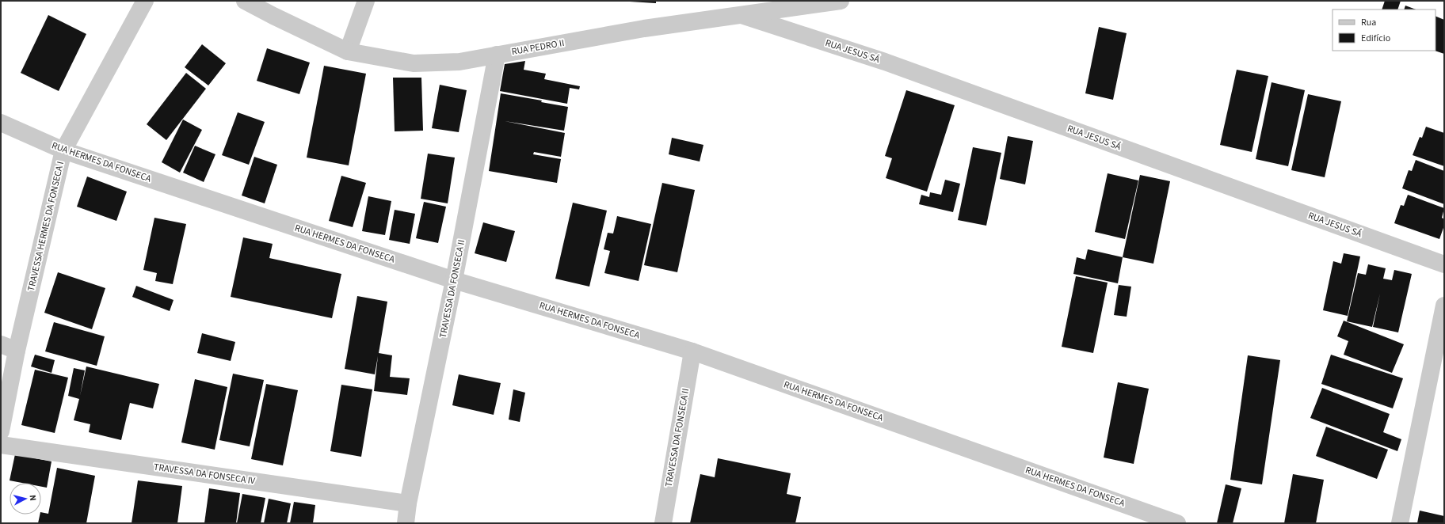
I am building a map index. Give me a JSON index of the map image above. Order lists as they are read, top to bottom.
{
  "streets": {
    "street": [
      "RUA PEDRO II",
      "RUA JESUS SÁ",
      "RUA HERMES DA FONSECA",
      "TRAVESSA HERMES DA FONSECA I",
      "TRAVESSA DA FONSECA II",
      "TRAVESSA DA FONSECA IV"
    ]
  },
  "crossings": [
    ["RUA PEDRO II", "RUA JESUS SÁ"],
    ["RUA PEDRO II", "TRAVESSA DA FONSECA II"],
    ["RUA HERMES DA FONSECA", "TRAVESSA HERMES DA FONSECA I"],
    ["RUA HERMES DA FONSECA", "TRAVESSA DA FONSECA II"],
    ["TRAVESSA DA FONSECA II", "TRAVESSA DA FONSECA IV"]
  ],
  "legend": ["Rua", "Edifício"],
  "north": "right"
}
